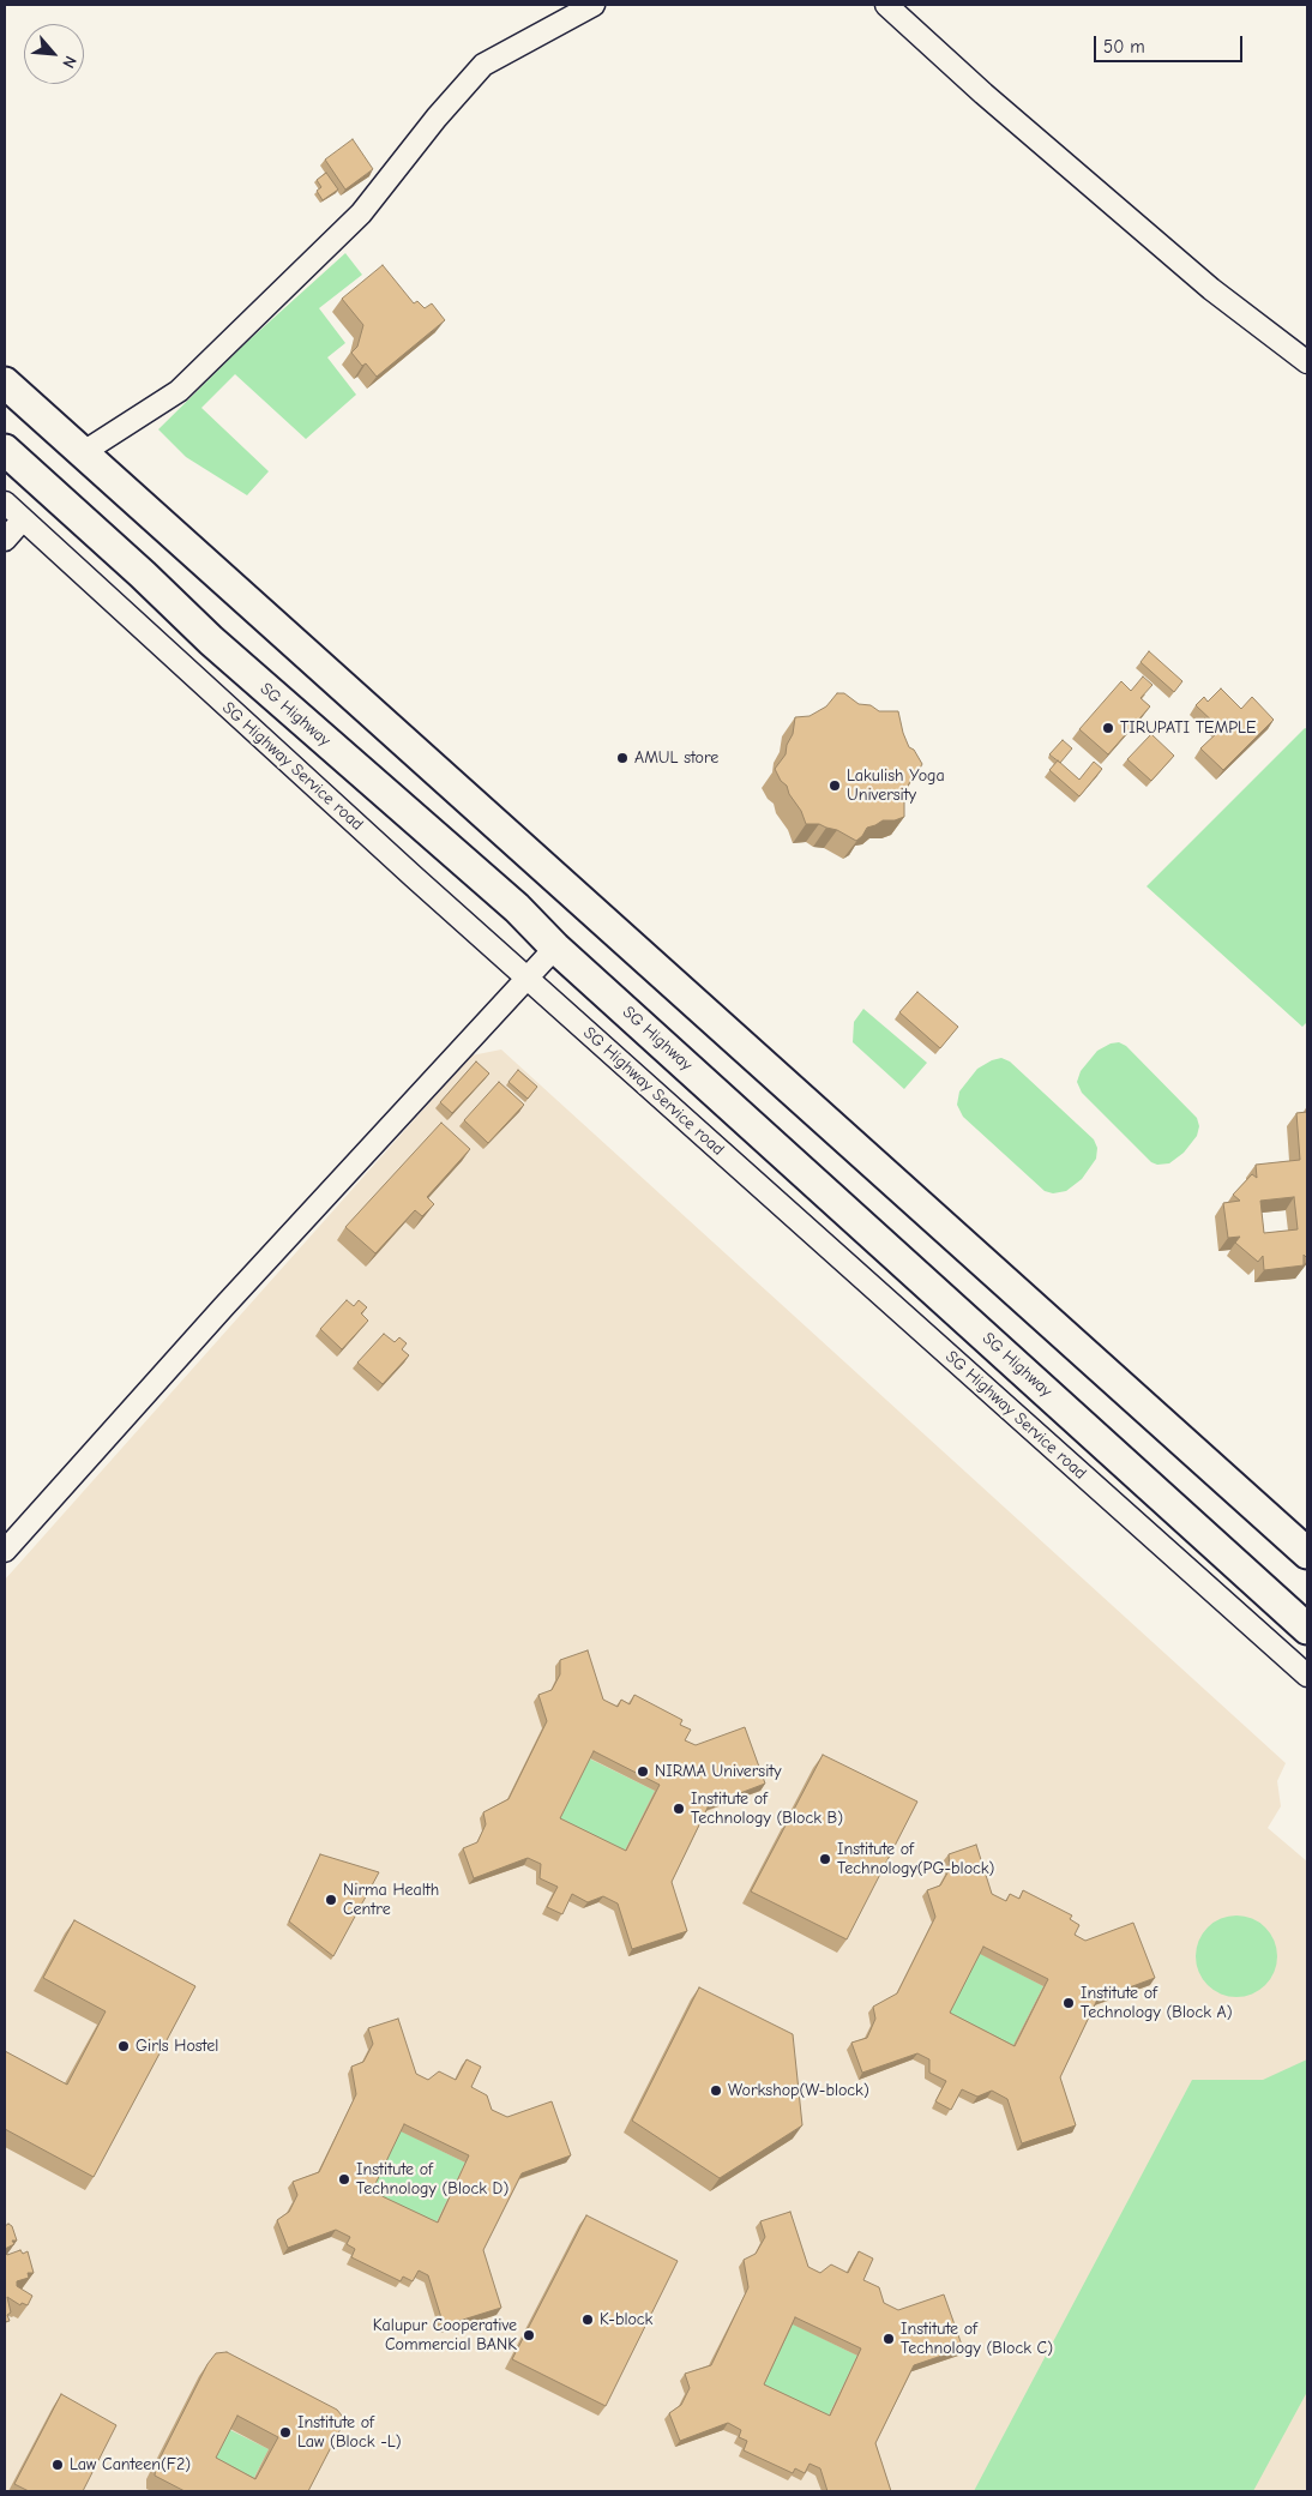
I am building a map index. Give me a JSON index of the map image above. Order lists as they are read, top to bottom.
{
  "streets": {
    "highway": ["SG Highway"],
    "street": ["SG Highway Service road"]
  },
  "places": [
    "TIRUPATI TEMPLE",
    "AMUL store",
    "Lakulish Yoga University",
    "NIRMA University",
    "Institute of Technology (Block B)",
    "Institute of Technology(PG-block)",
    "Nirma Health Centre",
    "Institute of Technology (Block A)",
    "Girls Hostel",
    "Workshop(W-block)",
    "Institute of Technology (Block D)",
    "K-block",
    "Kalupur Cooperative Commercial BANK",
    "Institute of Technology (Block C)",
    "Institute of Law (Block -L)",
    "Law Canteen(F2)"
  ],
  "scale_bar": "50 m",
  "north": "bottom right"
}
